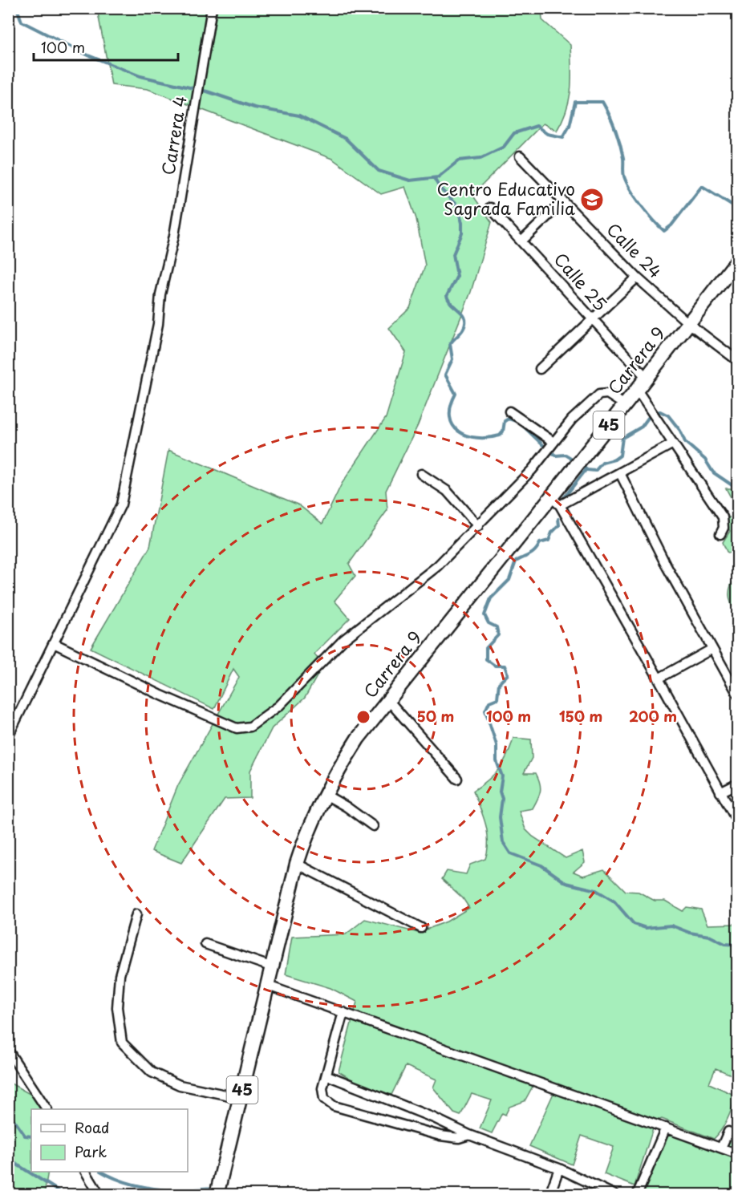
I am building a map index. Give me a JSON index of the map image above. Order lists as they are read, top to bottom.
{
  "streets": {
    "highway": ["Carrera 9", "45"],
    "street": ["Carrera 4", "Calle 24", "Calle 25"]
  },
  "crossings": [
    ["Calle 24", "Carrera 9"],
    ["Calle 25", "Carrera 9"]
  ],
  "places": {
    "school or university": ["Centro Educativo Sagrada Familia"]
  },
  "legend": ["Road", "Park"],
  "scale_bar": "100 m",
  "rings": [
    "50 m",
    "100 m",
    "150 m",
    "200 m"
  ]
}
